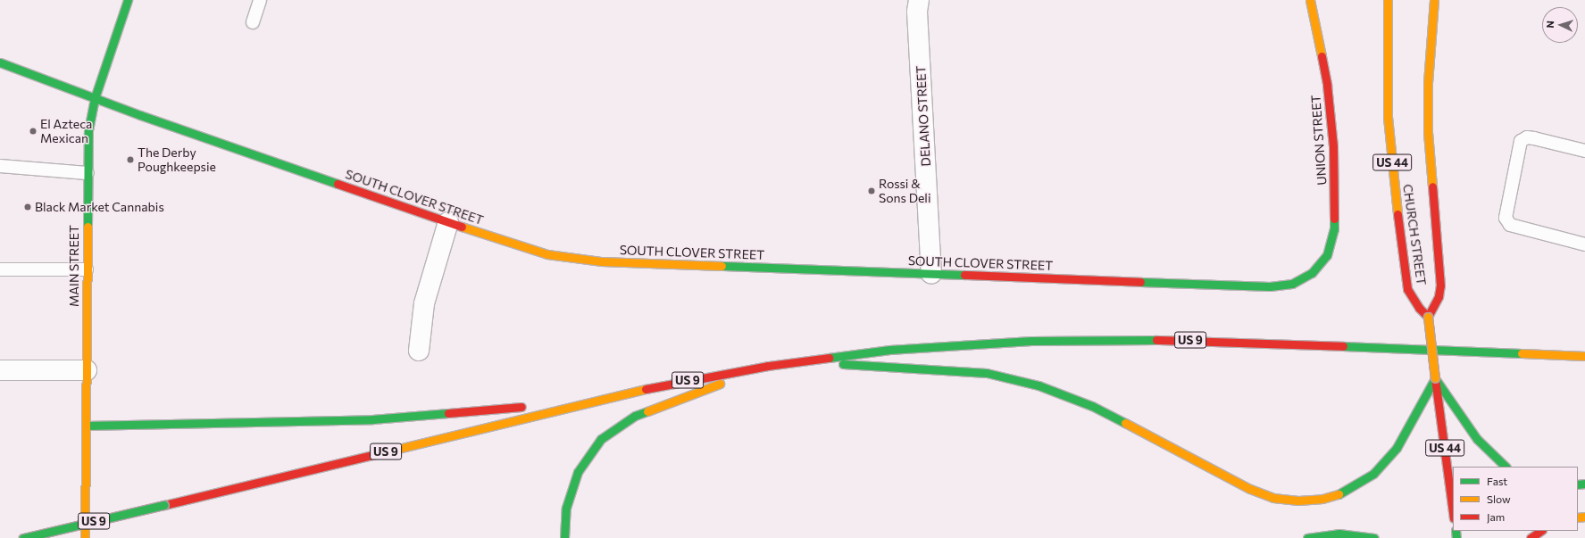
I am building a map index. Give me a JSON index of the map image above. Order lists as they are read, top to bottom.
{
  "streets": {
    "main road": [
      "UNION STREET",
      "US 44",
      "SOUTH CLOVER STREET",
      "CHURCH STREET",
      "MAIN STREET",
      "US 9"
    ],
    "street": ["DELANO STREET"]
  },
  "crossings": [
    ["DELANO STREET", "SOUTH CLOVER STREET"],
    ["UNION STREET", "SOUTH CLOVER STREET"],
    ["US 44", "CHURCH STREET"],
    ["SOUTH CLOVER STREET", "MAIN STREET"]
  ],
  "places": [
    "El Azteca Mexican",
    "The Derby Poughkeepsie",
    "Rossi & Sons Deli",
    "Black Market Cannabis"
  ],
  "legend": ["Fast", "Slow", "Jam"],
  "north": "left"
}
